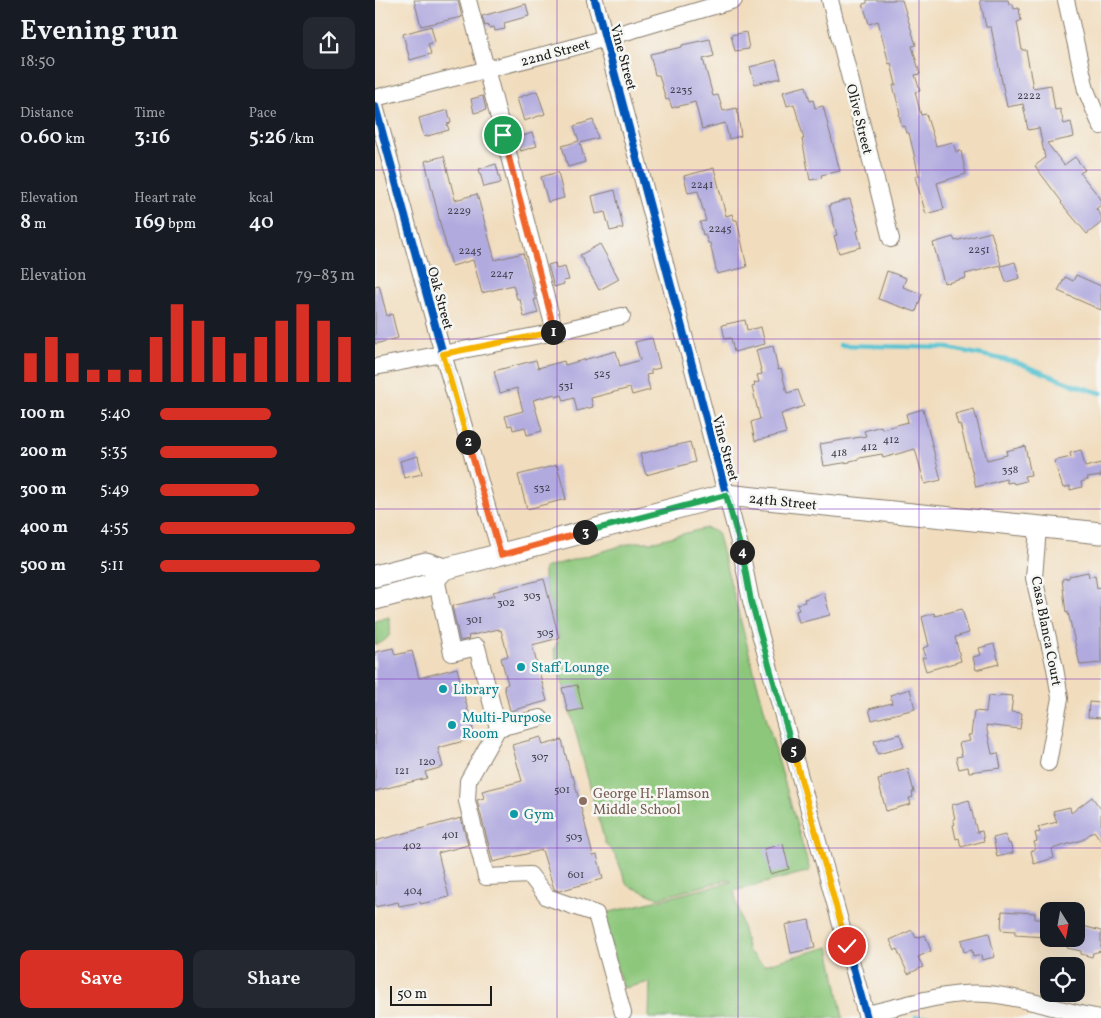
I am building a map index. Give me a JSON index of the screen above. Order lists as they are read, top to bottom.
{
  "streets": {
    "main road": ["24th Street"],
    "street": [
      "22nd Street",
      "Vine Street",
      "Olive Street",
      "Oak Street",
      "Casa Blanca Court"
    ]
  },
  "crossings": [
    ["22nd Street", "Vine Street"],
    ["Vine Street", "24th Street"],
    ["Oak Street", "24th Street"],
    ["24th Street", "Casa Blanca Court"]
  ],
  "places": [
    "Staff Lounge",
    "Library",
    "Multi-Purpose Room",
    "George H. Flamson Middle School",
    "Gym"
  ],
  "house_numbers": [
    "2235",
    "2222",
    "2241",
    "2229",
    "2245",
    "2251",
    "2245",
    "2247",
    "525",
    "531",
    "412",
    "412",
    "418",
    "358",
    "532",
    "303",
    "302",
    "301",
    "305",
    "307",
    "120",
    "121",
    "501",
    "401",
    "503",
    "402",
    "601",
    "404"
  ],
  "scale_bar": "50 m",
  "north": "bottom",
  "page": {
    "heading": ["Evening run", "18:50"],
    "stats": [
      ["Distance", "0.60 km"],
      ["Time", "3:16"],
      ["Pace", "5:26 /km"],
      ["Elevation", "8 m"],
      ["Heart rate", "169 bpm"],
      ["kcal", "40"]
    ],
    "chart": ["Elevation", "79–83 m"],
    "pins": [
      "1",
      "2",
      "3",
      "4",
      "5"
    ],
    "list": [
      {
        "name": "100 m",
        "note": "5:40"
      },
      {
        "name": "200 m",
        "note": "5:35"
      },
      {
        "name": "300 m",
        "note": "5:49"
      },
      {
        "name": "400 m",
        "note": "4:55"
      },
      {
        "name": "500 m",
        "note": "5:11"
      }
    ],
    "buttons": ["Save", "Share"],
    "scale": "50 m"
  }
}
